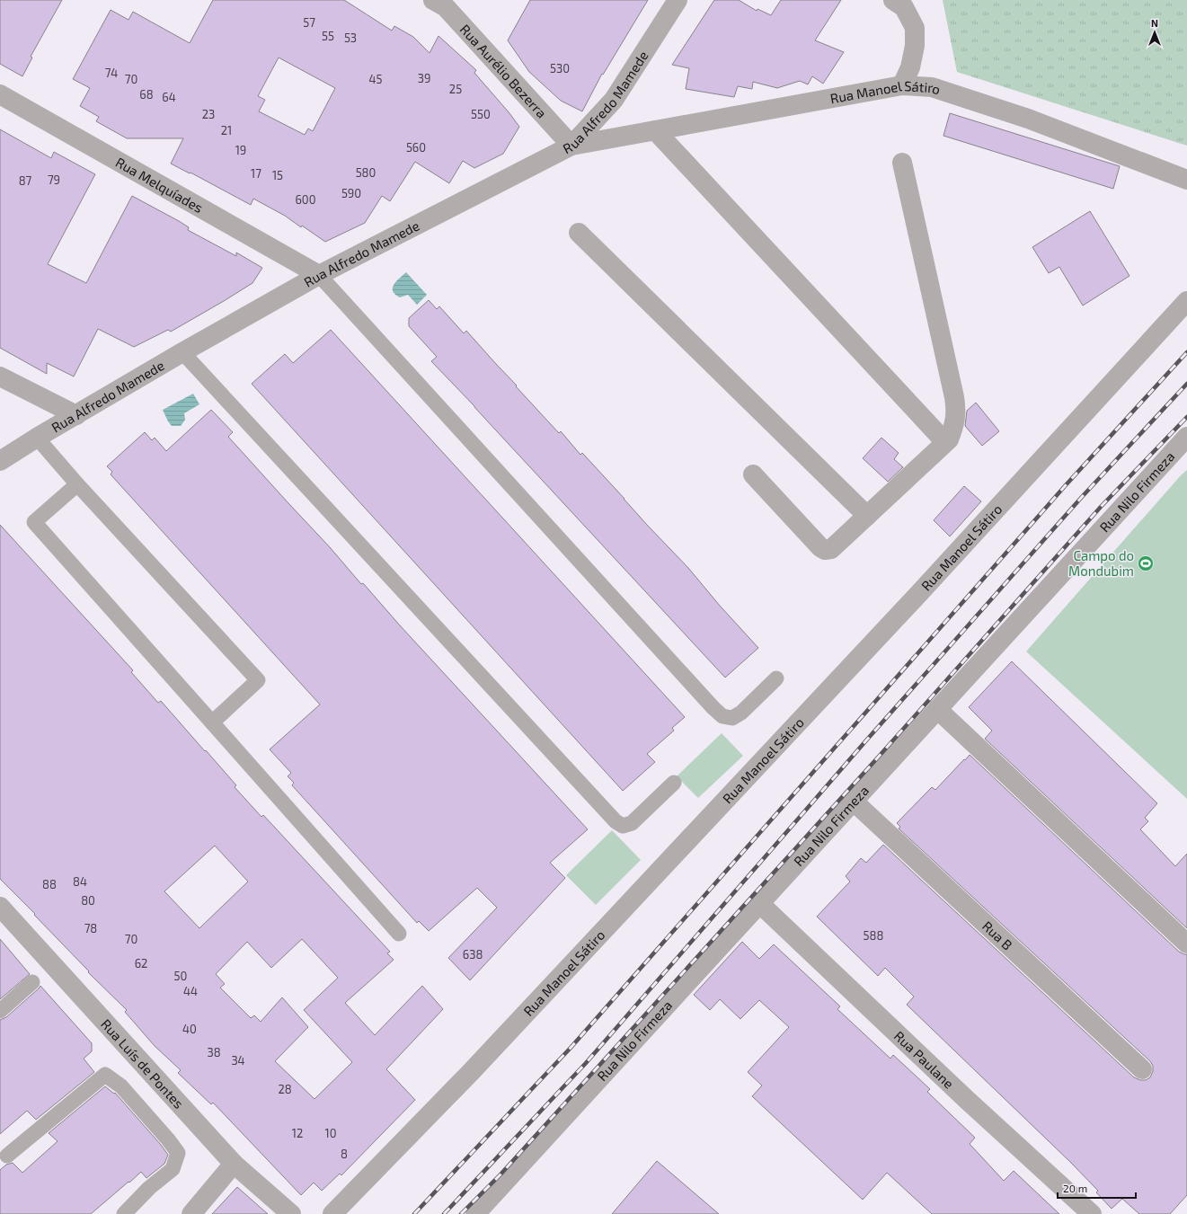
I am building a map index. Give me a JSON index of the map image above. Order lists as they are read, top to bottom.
{
  "streets": {
    "street": [
      "Rua Aurélio Bezerra",
      "Rua Manoel Sátiro",
      "Rua Alfredo Mamede",
      "Rua Melquíades",
      "Rua Nilo Firmeza",
      "Rua B",
      "Rua Paulane",
      "Rua Luís de Pontes"
    ]
  },
  "crossings": [
    ["Rua Aurélio Bezerra", "Rua Manoel Sátiro"],
    ["Rua Aurélio Bezerra", "Rua Alfredo Mamede"],
    ["Rua Manoel Sátiro", "Rua Alfredo Mamede"],
    ["Rua Alfredo Mamede", "Rua Melquíades"],
    ["Rua Nilo Firmeza", "Rua B"],
    ["Rua Nilo Firmeza", "Rua Paulane"]
  ],
  "places": {
    "sports": ["Campo do Mondubim"]
  },
  "house_numbers": [
    "57",
    "55",
    "53",
    "530",
    "74",
    "39",
    "70",
    "45",
    "25",
    "68",
    "64",
    "23",
    "550",
    "21",
    "560",
    "19",
    "580",
    "17",
    "15",
    "79",
    "87",
    "590",
    "600",
    "84",
    "88",
    "80",
    "78",
    "588",
    "70",
    "638",
    "62",
    "50",
    "44",
    "40",
    "38",
    "34",
    "28",
    "12",
    "10",
    "8"
  ],
  "scale_bar": "20 m",
  "north": "top"
}
